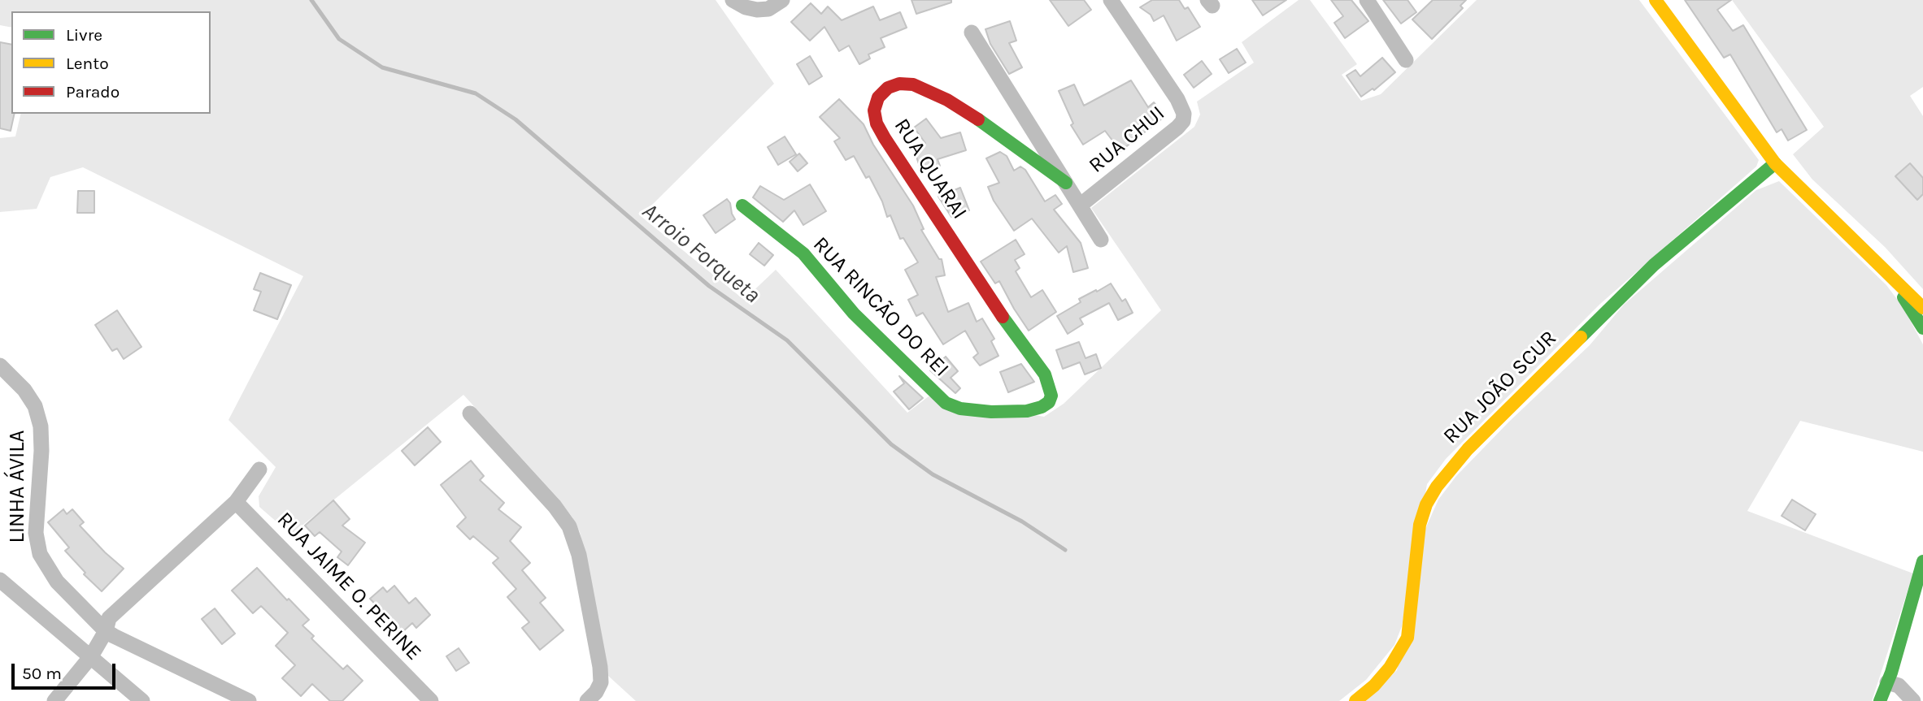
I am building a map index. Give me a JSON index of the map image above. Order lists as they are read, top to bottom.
{
  "streets": {
    "street": [
      "RUA CHUI",
      "RUA QUARAI",
      "RUA RINCÃO DO REI",
      "RUA JOÃO SCUR",
      "LINHA ÁVILA",
      "RUA JAIME O. PERINE"
    ]
  },
  "crossings": [
    ["RUA QUARAI", "RUA RINCÃO DO REI"]
  ],
  "water": ["Arroio Forqueta"],
  "legend": ["Livre", "Lento", "Parado"],
  "scale_bar": "50 m"
}
